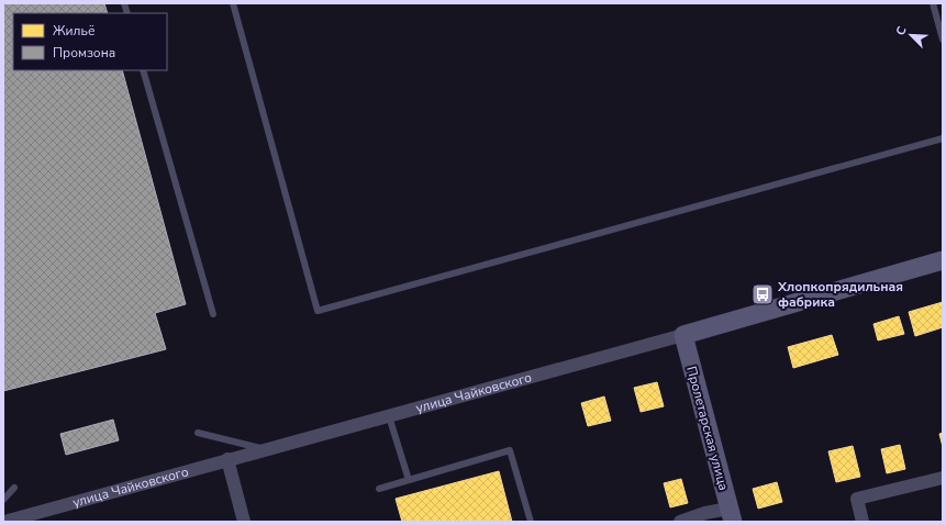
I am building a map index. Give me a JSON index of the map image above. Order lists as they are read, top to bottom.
{
  "streets": {
    "main road": ["улица Чайковского", "Пролетарская улица"]
  },
  "crossings": [
    ["улица Чайковского", "Пролетарская улица"]
  ],
  "places": {
    "bus stop": ["Хлопкопрядильная фабрика"]
  },
  "legend": ["Жильё", "Промзона"],
  "north": "top left"
}
